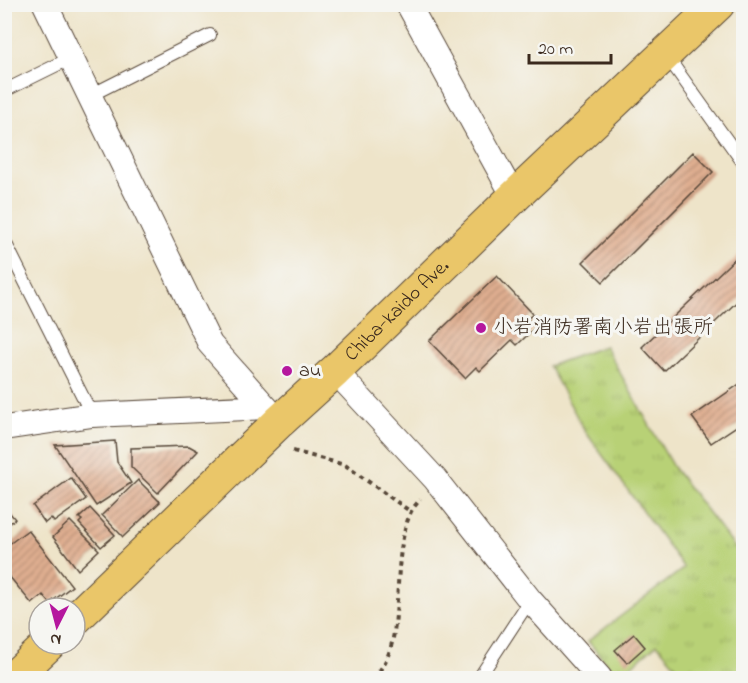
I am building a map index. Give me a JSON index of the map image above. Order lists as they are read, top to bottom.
{
  "streets": {
    "highway": ["Chiba-kaido Ave."]
  },
  "places": ["小岩消防署南小岩出張所", "au"],
  "scale_bar": "20 m",
  "north": "bottom"
}
